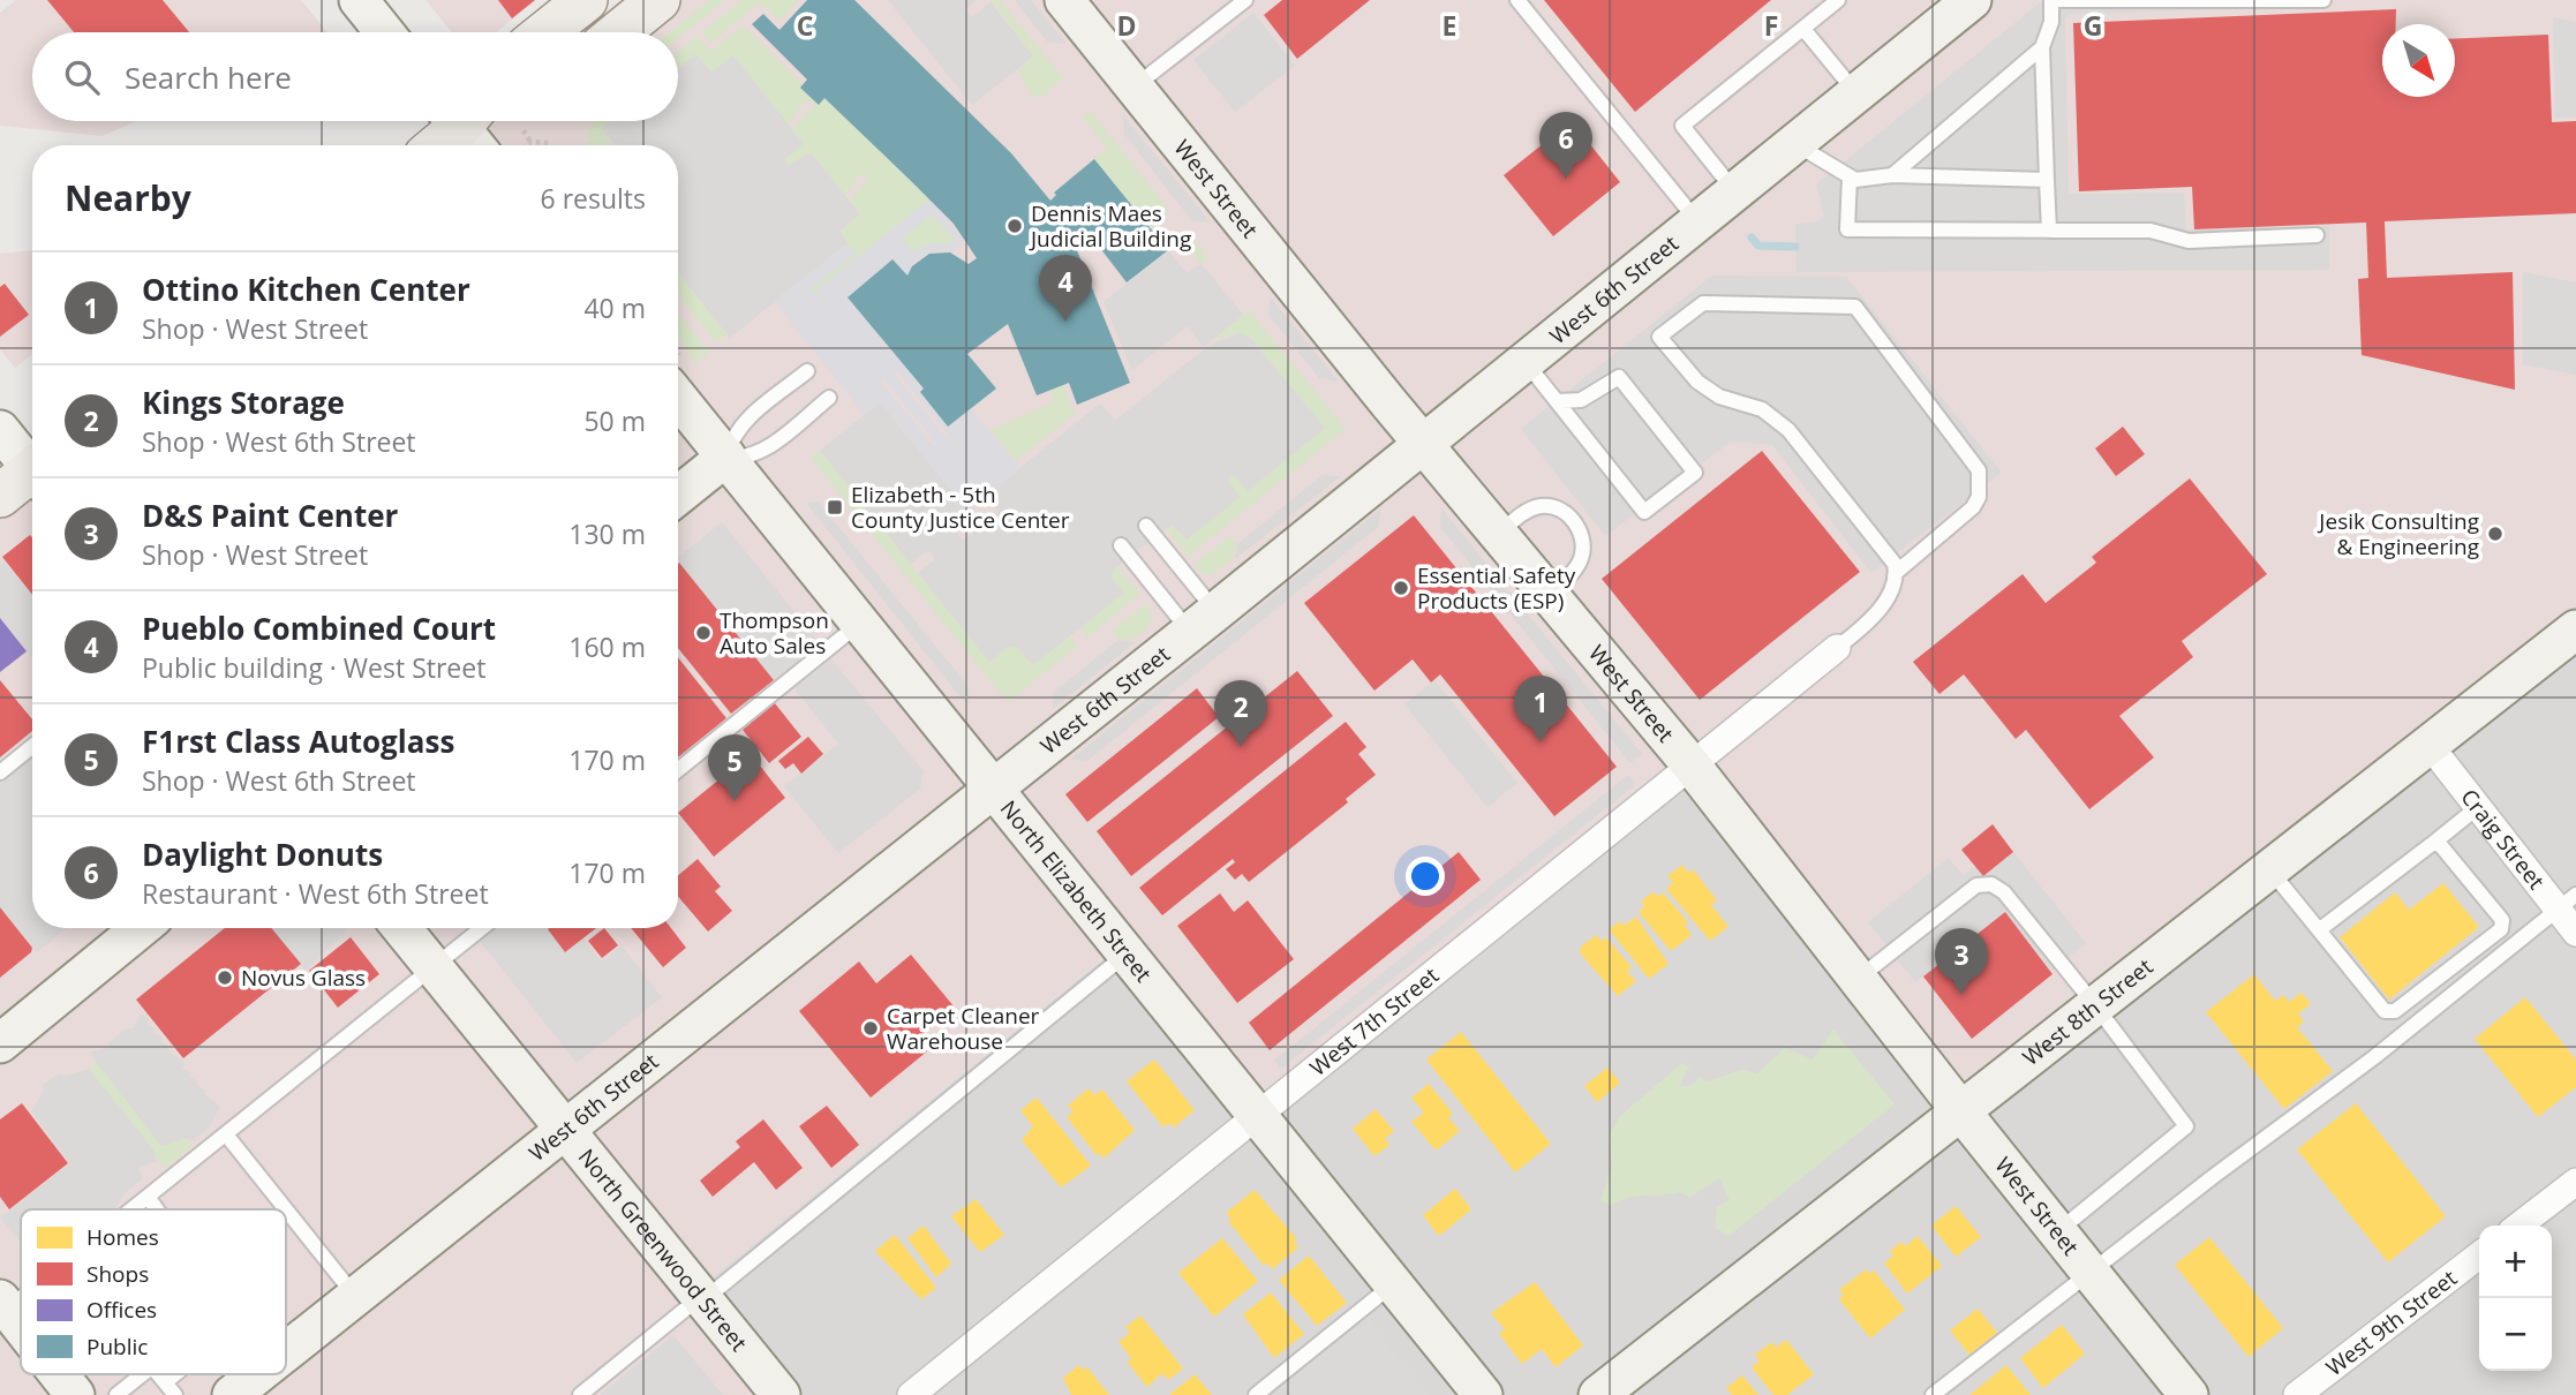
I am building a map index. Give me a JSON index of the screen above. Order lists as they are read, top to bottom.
{
  "streets": {
    "street": [
      "West Street",
      "West 6th Street",
      "Craig Street",
      "North Elizabeth Street",
      "West 8th Street",
      "West 7th Street",
      "North Greenwood Street",
      "West 9th Street"
    ]
  },
  "crossings": [
    ["West Street", "West 6th Street"],
    ["West Street", "West 8th Street"],
    ["West Street", "West 7th Street"],
    ["West 6th Street", "North Elizabeth Street"],
    ["West 6th Street", "North Greenwood Street"],
    ["Craig Street", "West 8th Street"],
    ["North Elizabeth Street", "West 7th Street"]
  ],
  "places": {
    "other": [
      "Dennis Maes Judicial Building",
      "Jesik Consulting & Engineering",
      "Essential Safety Products (ESP)",
      "Thompson Auto Sales",
      "Novus Glass",
      "Carpet Cleaner Warehouse"
    ],
    "transit": ["Elizabeth - 5th County Justice Center"]
  },
  "legend": [
    "Homes",
    "Shops",
    "Offices",
    "Public"
  ],
  "north": "bottom right",
  "page": {
    "search": "Search here",
    "pins": [
      "6",
      "4",
      "1",
      "2",
      "5",
      "3"
    ],
    "heading": ["Nearby", "6 results"],
    "list": [
      {
        "mark": "1",
        "name": "Ottino Kitchen Center",
        "note": "Shop · West Street",
        "value": "40 m"
      },
      {
        "mark": "2",
        "name": "Kings Storage",
        "note": "Shop · West 6th Street",
        "value": "50 m"
      },
      {
        "mark": "3",
        "name": "D&S Paint Center",
        "note": "Shop · West Street",
        "value": "130 m"
      },
      {
        "mark": "4",
        "name": "Pueblo Combined Court",
        "note": "Public building · West Street",
        "value": "160 m"
      },
      {
        "mark": "5",
        "name": "F1rst Class Autoglass",
        "note": "Shop · West 6th Street",
        "value": "170 m"
      },
      {
        "mark": "6",
        "name": "Daylight Donuts",
        "note": "Restaurant · West 6th Street",
        "value": "170 m"
      }
    ],
    "map_buttons": ["+", "−"]
  },
  "grid": {
    "columns": [
      "C",
      "D",
      "E",
      "F",
      "G"
    ]
  }
}
